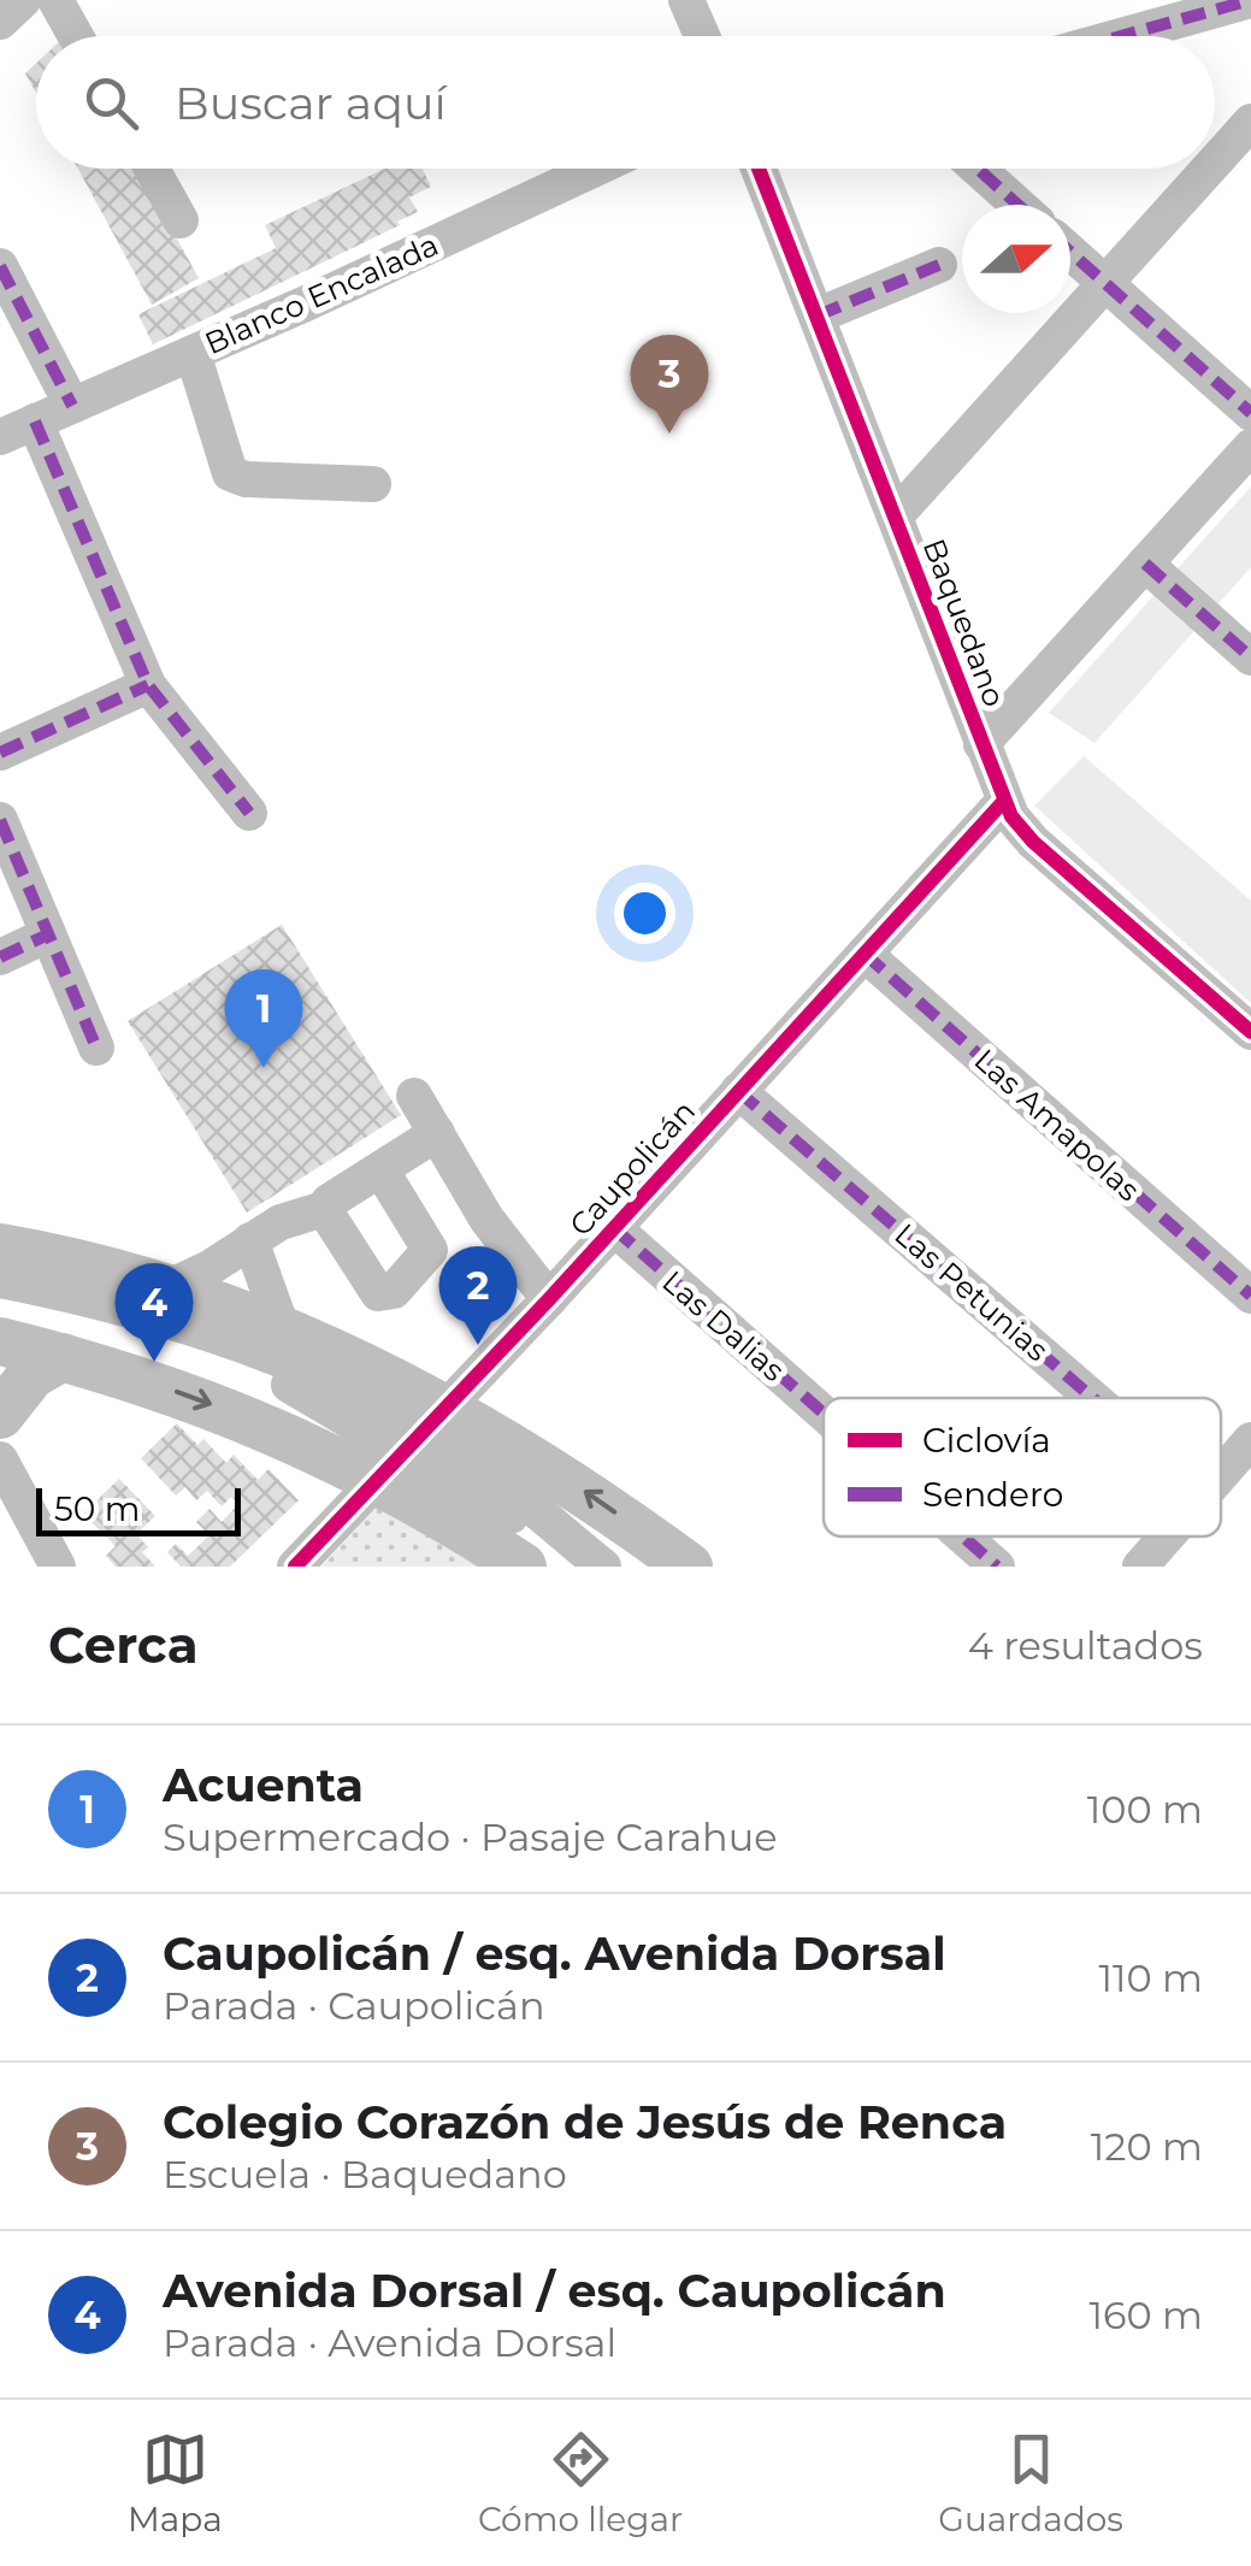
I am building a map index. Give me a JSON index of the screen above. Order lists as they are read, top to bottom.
{
  "streets": {
    "street": [
      "Blanco Encalada",
      "Baquedano",
      "Las Amapolas",
      "Caupolicán",
      "Las Petunias",
      "Las Dalias"
    ]
  },
  "crossings": [
    ["Baquedano", "Caupolicán"],
    ["Las Amapolas", "Caupolicán"],
    ["Caupolicán", "Las Petunias"],
    ["Caupolicán", "Las Dalias"]
  ],
  "legend": ["Ciclovía", "Sendero"],
  "scale_bar": "50 m",
  "north": "right",
  "page": {
    "search": "Buscar aquí",
    "pins": [
      "3",
      "1",
      "2",
      "4"
    ],
    "scale": "50 m",
    "heading": ["Cerca", "4 resultados"],
    "list": [
      {
        "mark": "1",
        "name": "Acuenta",
        "note": "Supermercado · Pasaje Carahue",
        "value": "100 m"
      },
      {
        "mark": "2",
        "name": "Caupolicán / esq. Avenida Dorsal",
        "note": "Parada · Caupolicán",
        "value": "110 m"
      },
      {
        "mark": "3",
        "name": "Colegio Corazón de Jesús de Renca",
        "note": "Escuela · Baquedano",
        "value": "120 m"
      },
      {
        "mark": "4",
        "name": "Avenida Dorsal / esq. Caupolicán",
        "note": "Parada · Avenida Dorsal",
        "value": "160 m"
      }
    ],
    "nav": ["Mapa", "Cómo llegar", "Guardados"]
  }
}
